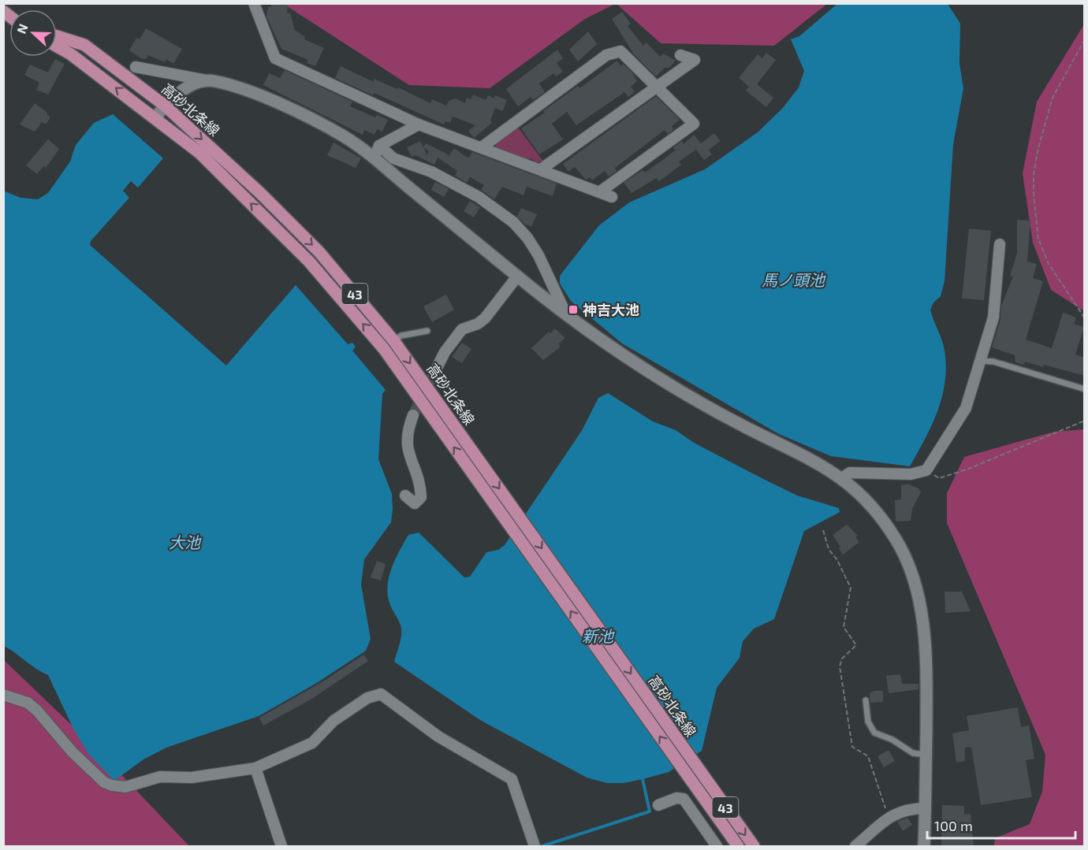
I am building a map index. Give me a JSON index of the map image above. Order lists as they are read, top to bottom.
{
  "streets": {
    "main road": ["高砂北条線", "43"]
  },
  "water": ["馬ノ頭池", "大池", "新池"],
  "places": {
    "transit": ["神吉大池"]
  },
  "scale_bar": "100 m",
  "north": "left"
}
